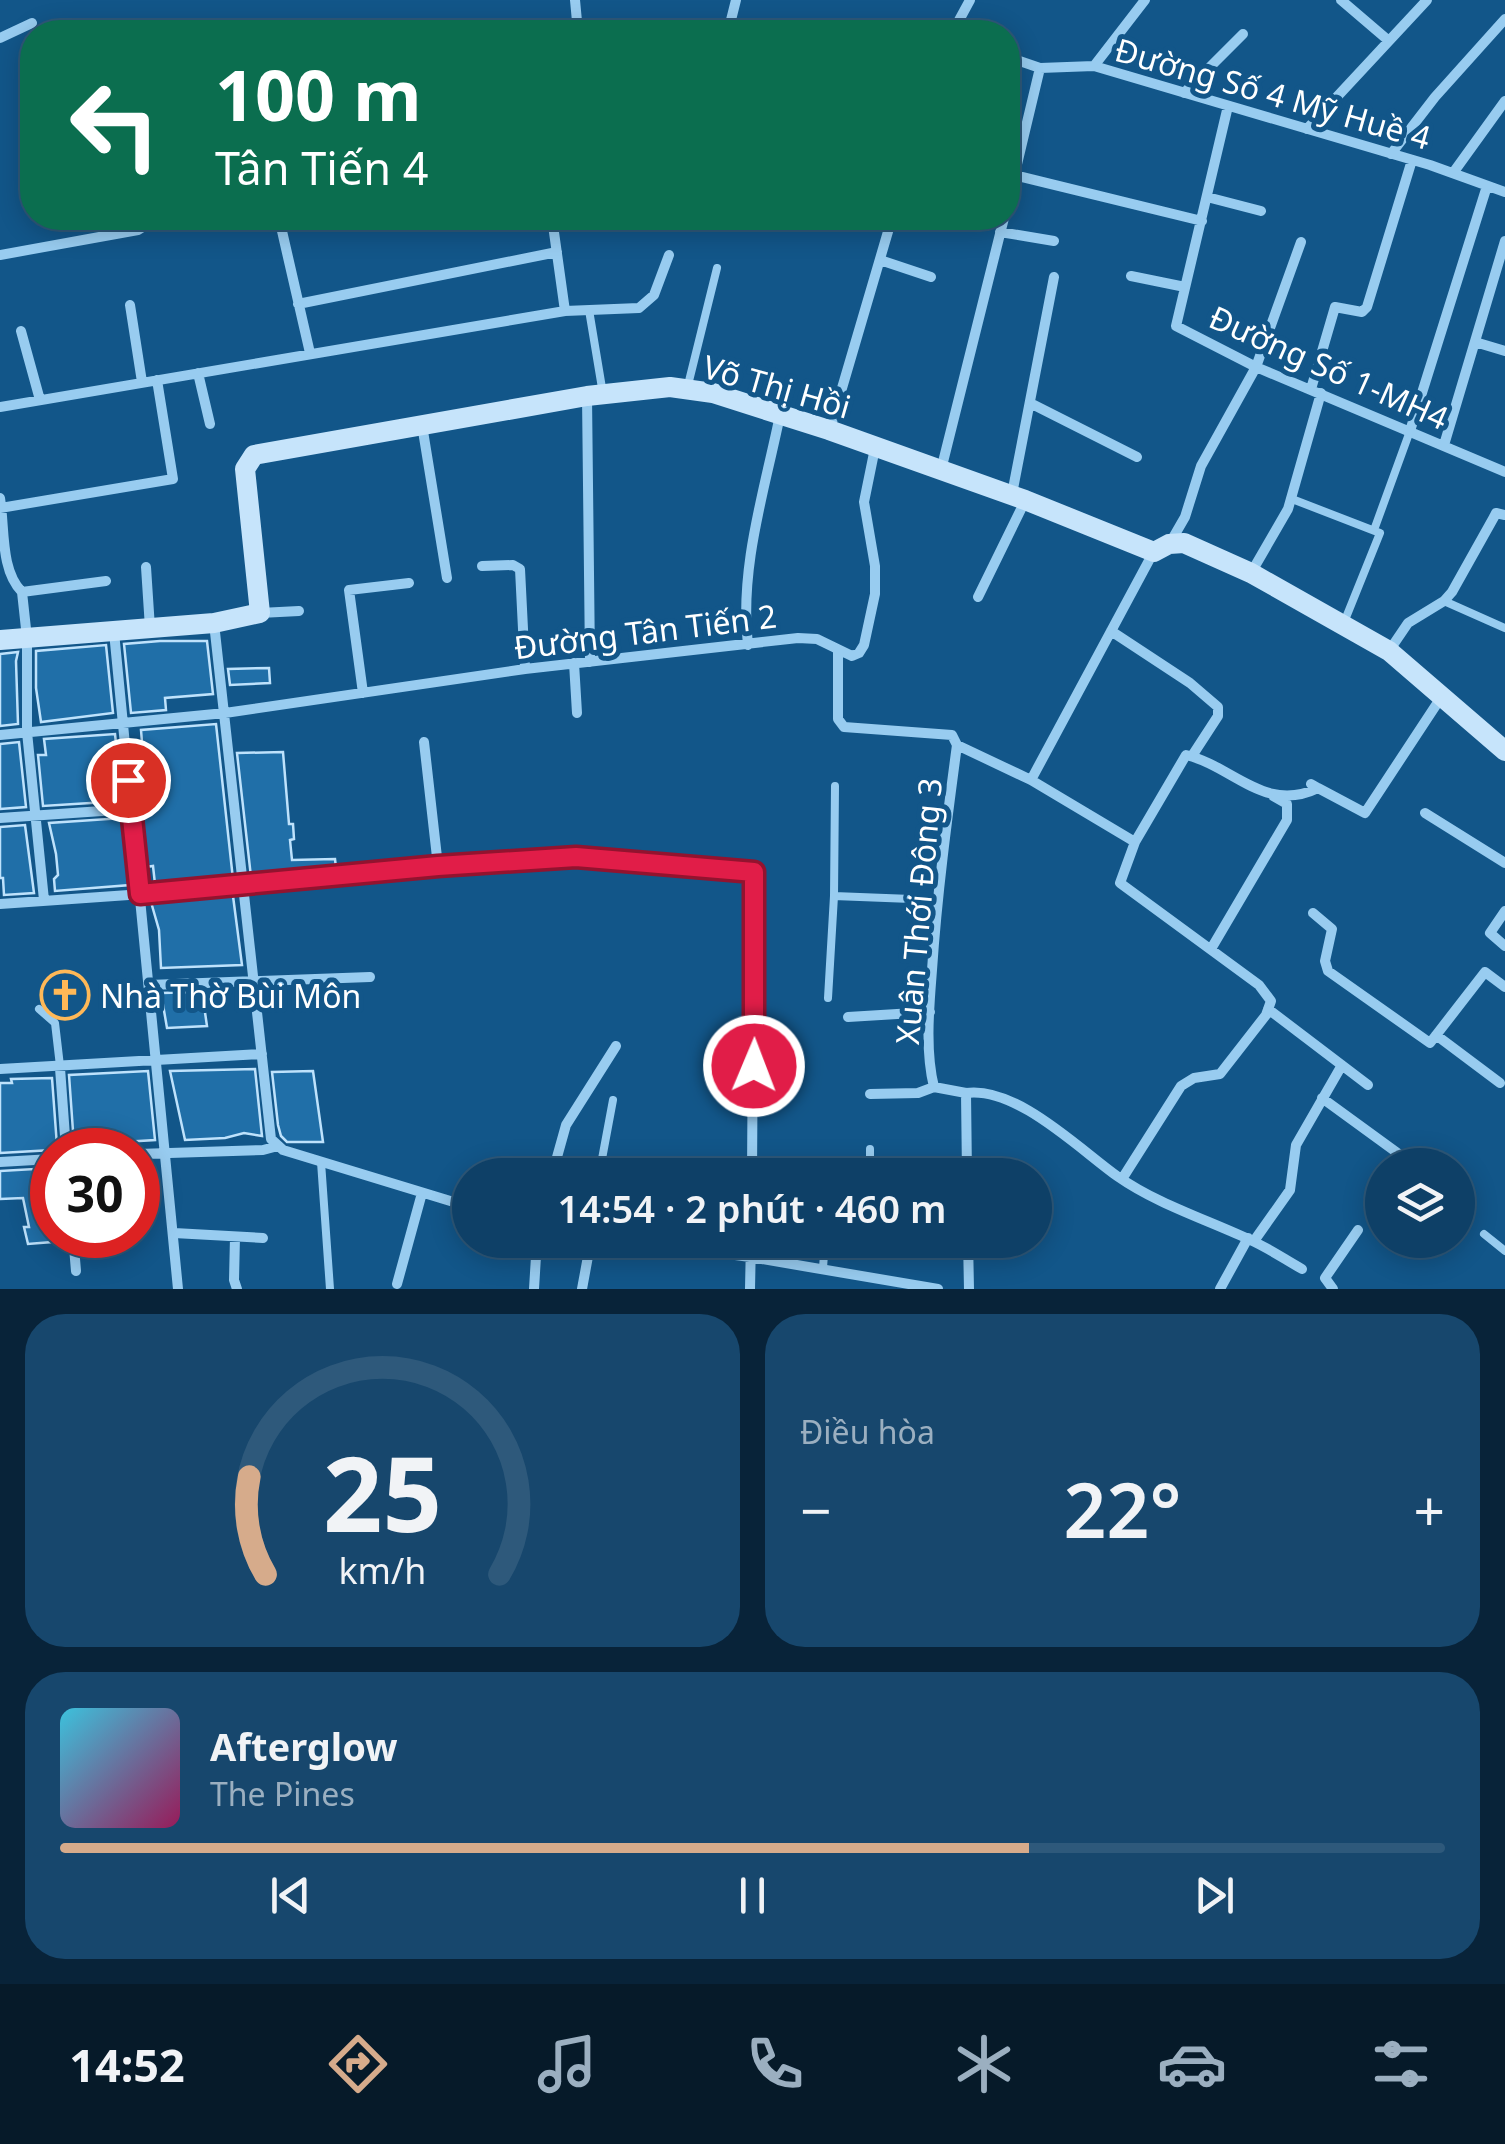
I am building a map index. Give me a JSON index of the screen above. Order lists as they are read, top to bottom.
{
  "streets": {
    "street": [
      "Đường Số 4 Mỹ Huề 4",
      "Đường Số 1-MH4",
      "Võ Thị Hồi",
      "Đường Tân Tiến 2",
      "Xuân Thới Đông 3"
    ]
  },
  "crossings": [
    ["Đường Số 4 Mỹ Huề 4", "Đường Số 1-MH4"]
  ],
  "places": {
    "church": ["Nhà Thờ Bùi Môn"]
  },
  "page": {
    "turn": ["100 m", "Tân Tiến 4"],
    "limit": "30",
    "trip": "14:54 · 2 phút · 460 m",
    "tile": "Điều hòa",
    "heat": ["−", "22°", "+"],
    "song": ["Afterglow", "The Pines"],
    "tabs": "14:52",
    "gauge": ["25", "km/h"]
  }
}
